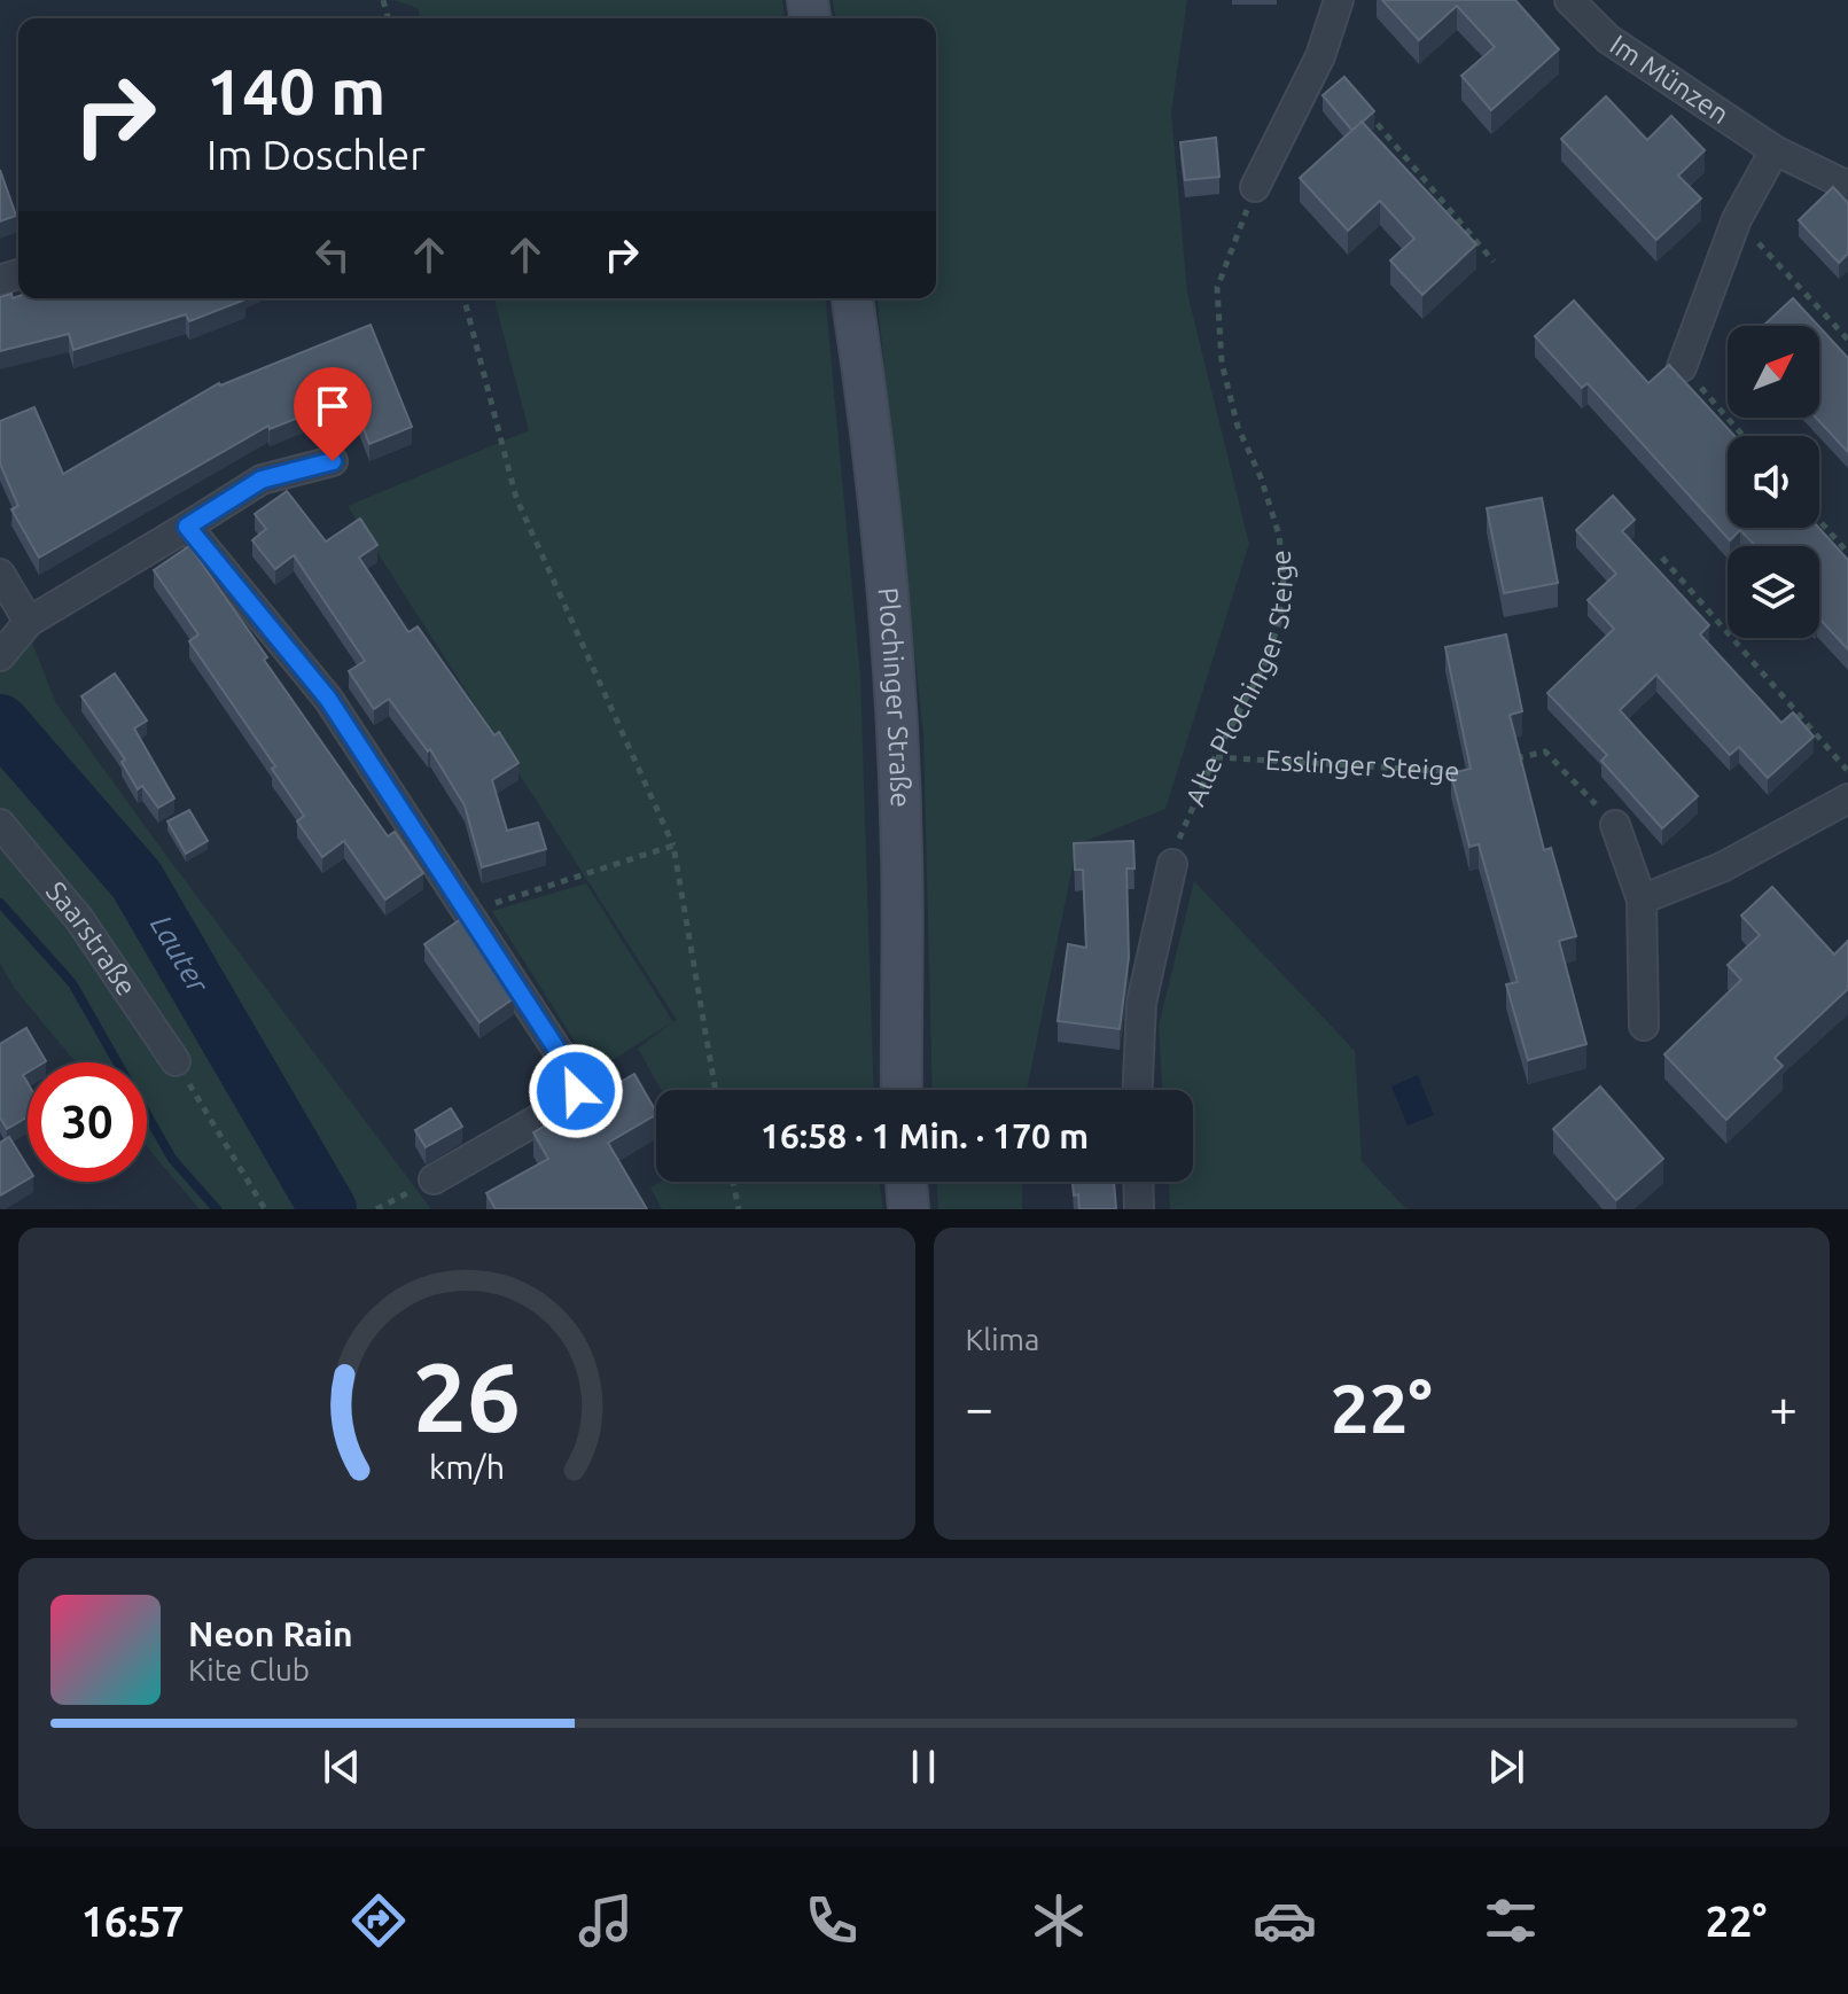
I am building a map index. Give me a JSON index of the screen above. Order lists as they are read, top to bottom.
{
  "streets": {
    "main road": ["Plochinger Straße"],
    "street": ["Im Münzen", "Saarstraße"],
    "path": ["Alte Plochinger Steige", "Esslinger Steige"]
  },
  "crossings": [
    ["Alte Plochinger Steige", "Esslinger Steige"]
  ],
  "water": ["Lauter"],
  "north": "top right",
  "page": {
    "turn": ["140 m", "Im Doschler"],
    "limit": "30",
    "trip": "16:58 · 1 Min. · 170 m",
    "tile": "Klima",
    "heat": ["−", "22°", "+"],
    "song": ["Neon Rain", "Kite Club"],
    "tabs": ["16:57", "22°"],
    "gauge": ["26", "km/h"]
  }
}
